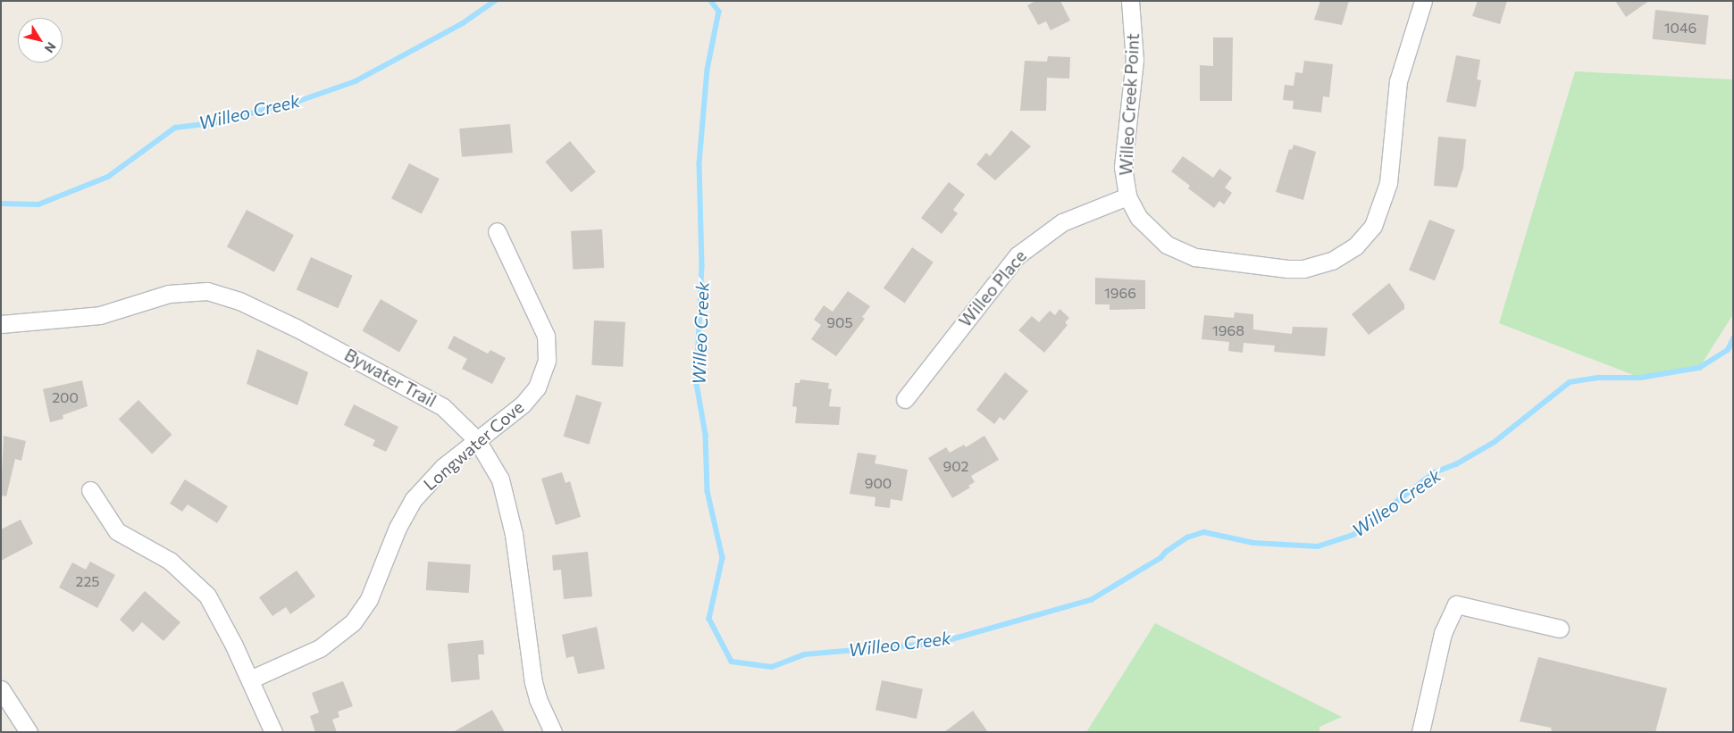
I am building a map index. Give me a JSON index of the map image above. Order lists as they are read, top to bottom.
{
  "streets": {
    "street": [
      "Willeo Creek Point",
      "Willeo Place",
      "Bywater Trail",
      "Longwater Cove"
    ]
  },
  "crossings": [
    ["Willeo Creek Point", "Willeo Place"],
    ["Bywater Trail", "Longwater Cove"]
  ],
  "water": ["Willeo Creek"],
  "house_numbers": [
    "1046",
    "1966",
    "905",
    "1968",
    "200",
    "902",
    "900",
    "225"
  ],
  "north": "bottom right"
}
